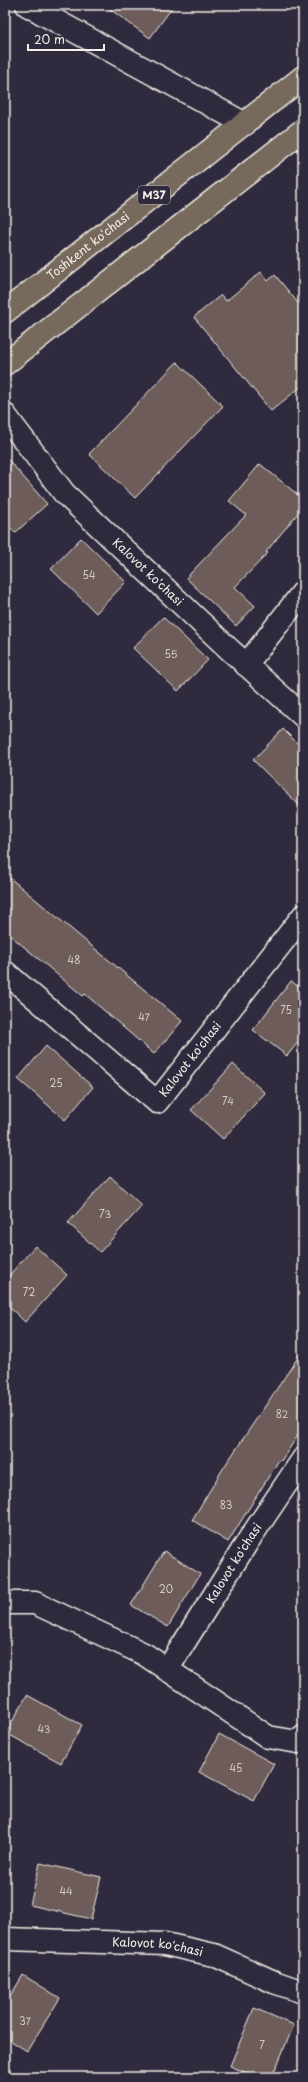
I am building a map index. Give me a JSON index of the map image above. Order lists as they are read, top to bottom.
{
  "streets": {
    "highway": ["M37", "Toshkent ko'chasi"],
    "street": ["Kalovot ko'chasi"]
  },
  "house_numbers": [
    "54",
    "55",
    "48",
    "75",
    "47",
    "25",
    "74",
    "73",
    "72",
    "82",
    "83",
    "20",
    "43",
    "45",
    "44",
    "37",
    "7"
  ],
  "scale_bar": "20 m"
}
